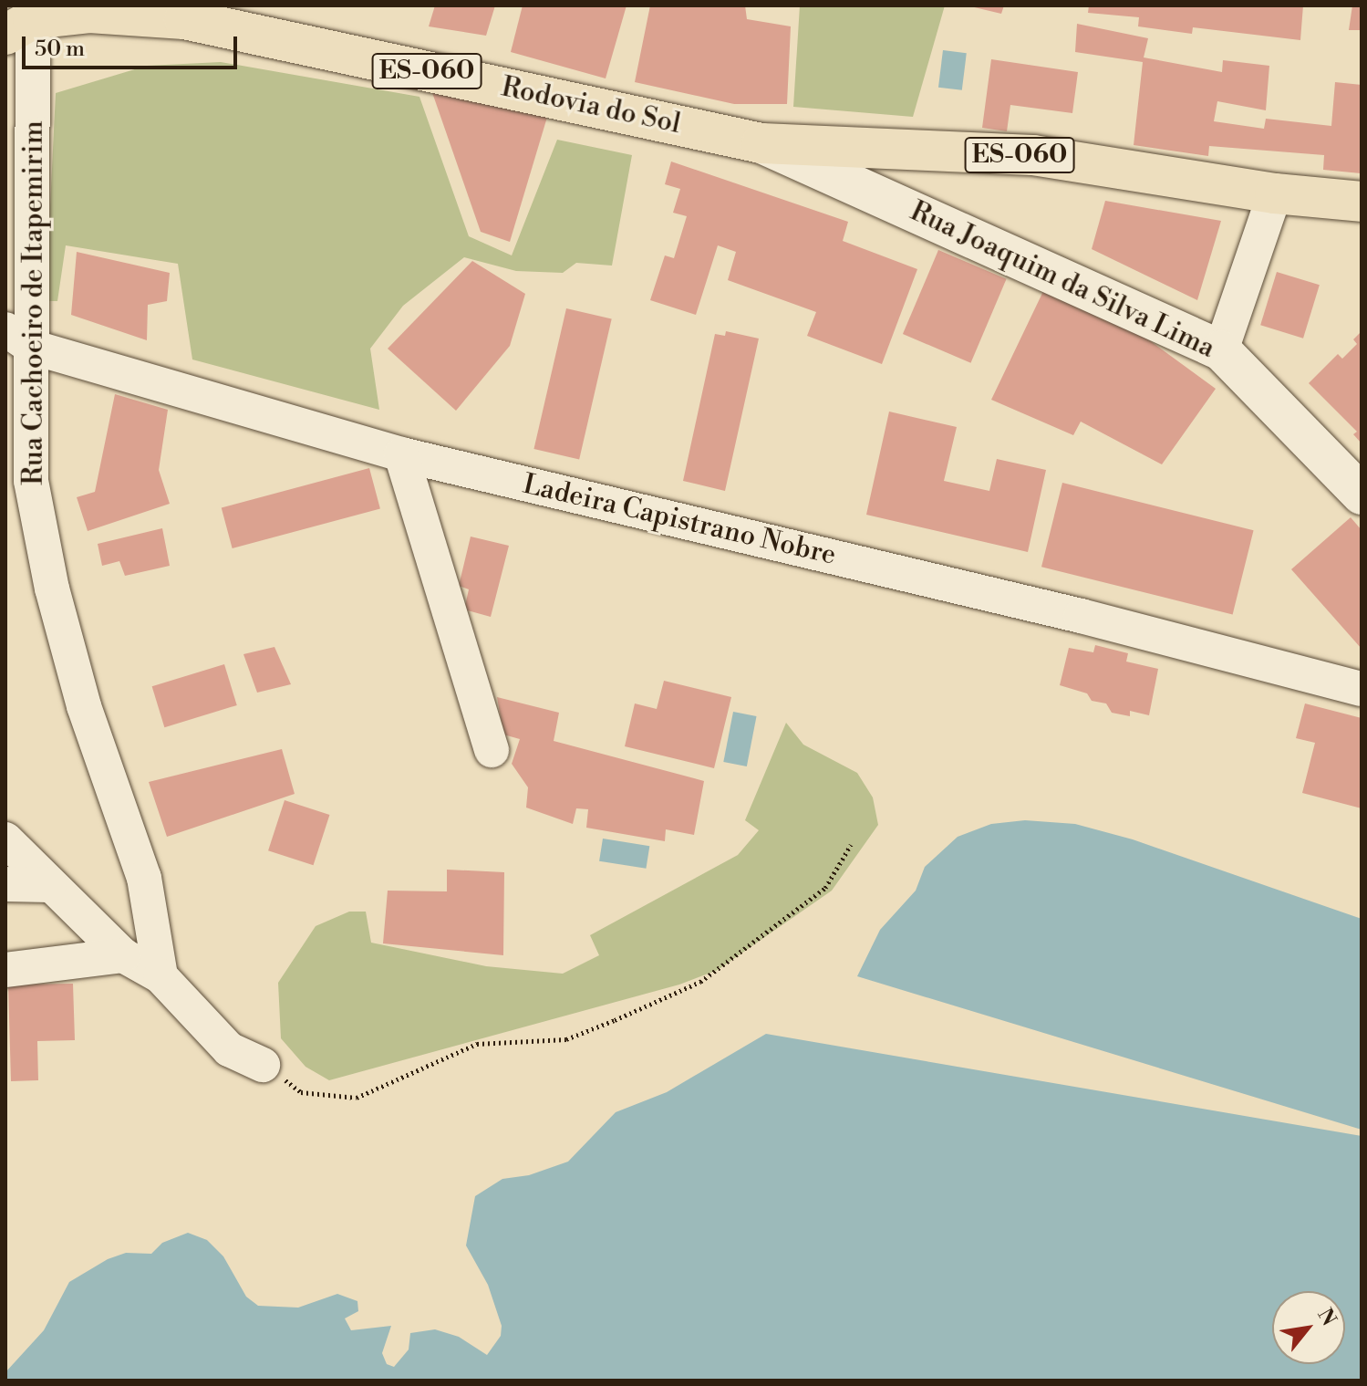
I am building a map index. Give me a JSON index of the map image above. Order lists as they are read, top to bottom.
{
  "streets": {
    "main road": ["ES-060", "Rodovia do Sol"],
    "street": ["Rua Joaquim da Silva Lima", "Rua Cachoeiro de Itapemirim", "Ladeira Capistrano Nobre"]
  },
  "crossings": [
    ["ES-060", "Rodovia do Sol"],
    ["ES-060", "Rua Joaquim da Silva Lima"],
    ["Rodovia do Sol", "Rua Joaquim da Silva Lima"],
    ["Rodovia do Sol", "Rua Cachoeiro de Itapemirim"],
    ["Rua Cachoeiro de Itapemirim", "Ladeira Capistrano Nobre"]
  ],
  "scale_bar": "50 m",
  "north": "top right"
}
